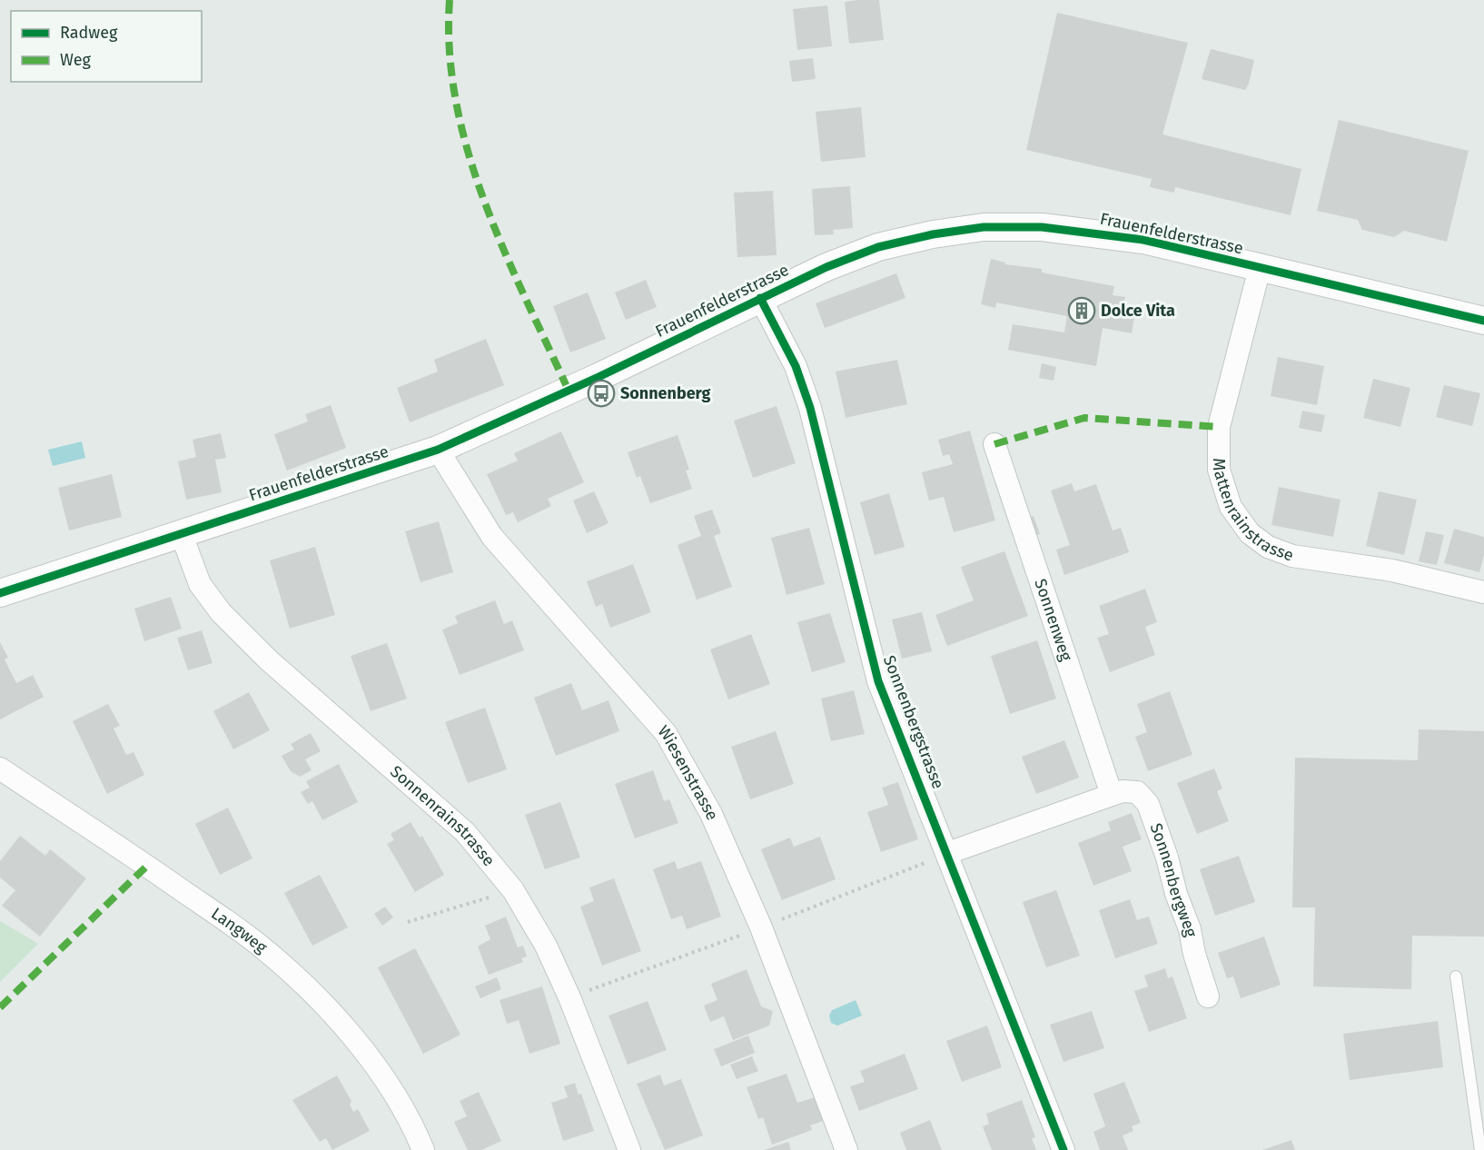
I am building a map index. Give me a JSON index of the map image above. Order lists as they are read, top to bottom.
{
  "streets": {
    "street": [
      "Frauenfelderstrasse",
      "Mattenrainstrasse",
      "Sonnenweg",
      "Sonnenbergstrasse",
      "Wiesenstrasse",
      "Sonnenrainstrasse",
      "Sonnenbergweg",
      "Langweg"
    ]
  },
  "crossings": [
    ["Frauenfelderstrasse", "Mattenrainstrasse"],
    ["Frauenfelderstrasse", "Sonnenbergstrasse"],
    ["Frauenfelderstrasse", "Wiesenstrasse"],
    ["Frauenfelderstrasse", "Sonnenrainstrasse"],
    ["Sonnenweg", "Sonnenbergweg"]
  ],
  "places": {
    "building": ["Dolce Vita"],
    "bus stop": ["Sonnenberg"]
  },
  "legend": ["Radweg", "Weg"]
}
